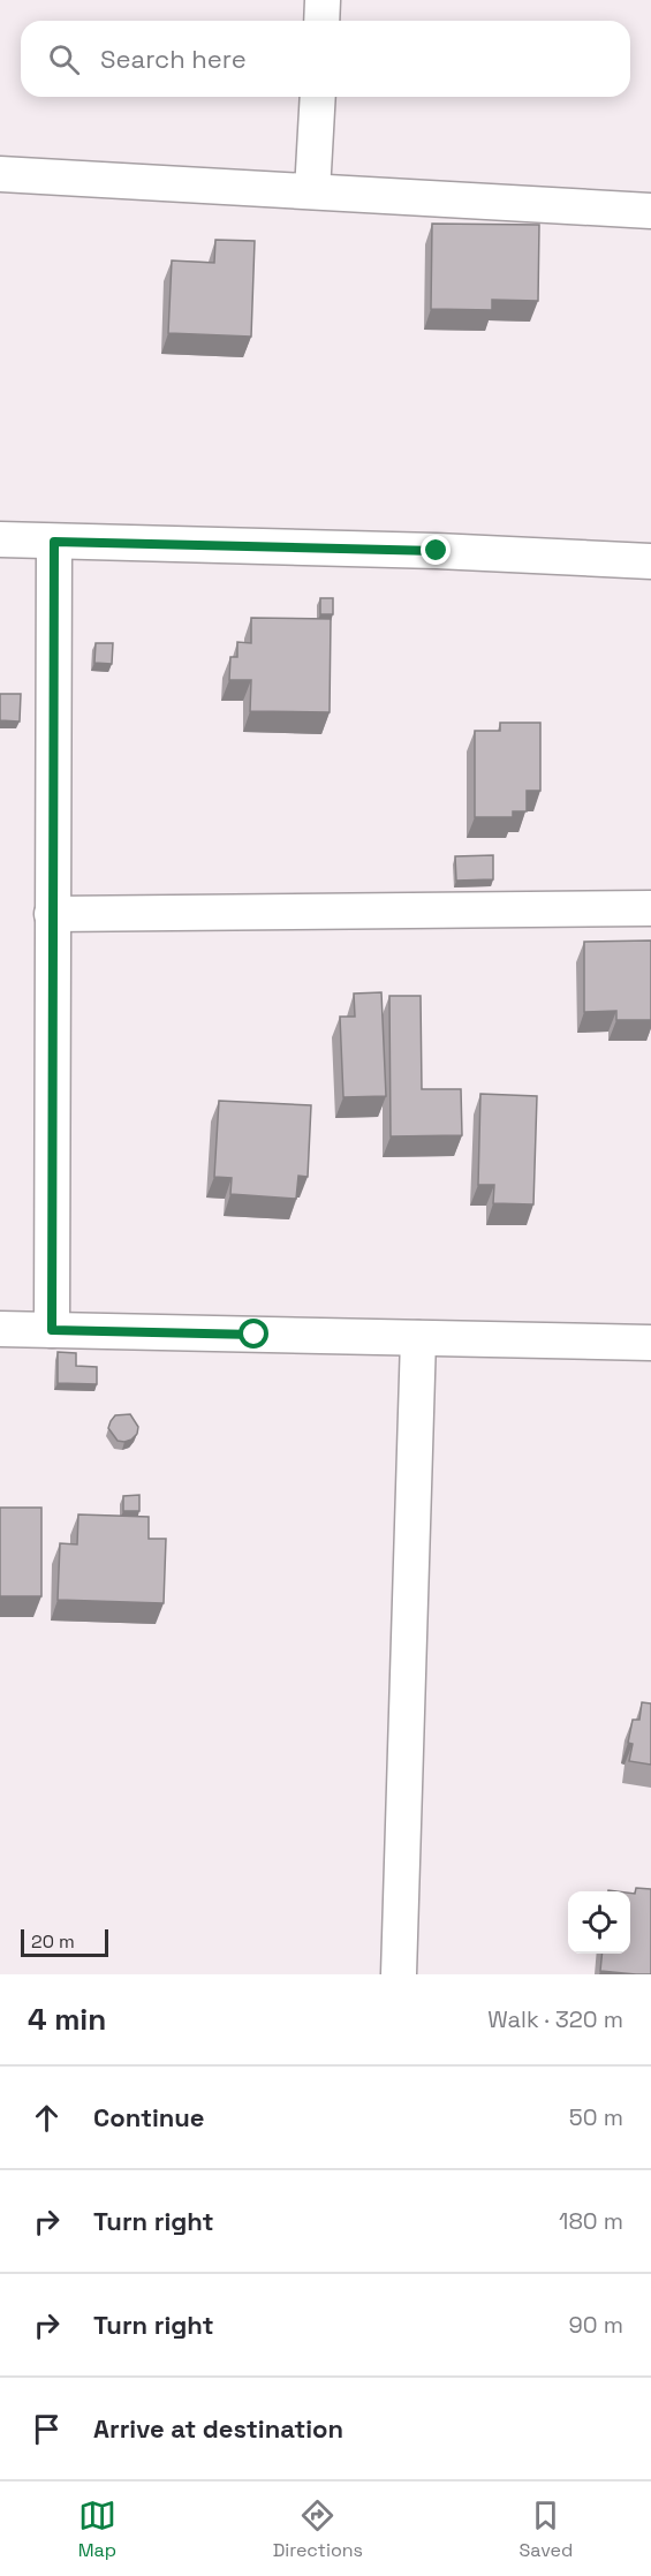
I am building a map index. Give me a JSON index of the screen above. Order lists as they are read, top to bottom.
{
  "scale_bar": "20 m",
  "page": {
    "search": "Search here",
    "scale": "20 m",
    "heading": ["4 min", "Walk · 320 m"],
    "list": [
      ["Continue", "50 m"],
      ["Turn right", "180 m"],
      ["Turn right", "90 m"],
      "Arrive at destination"
    ],
    "nav": ["Map", "Directions", "Saved"]
  }
}
